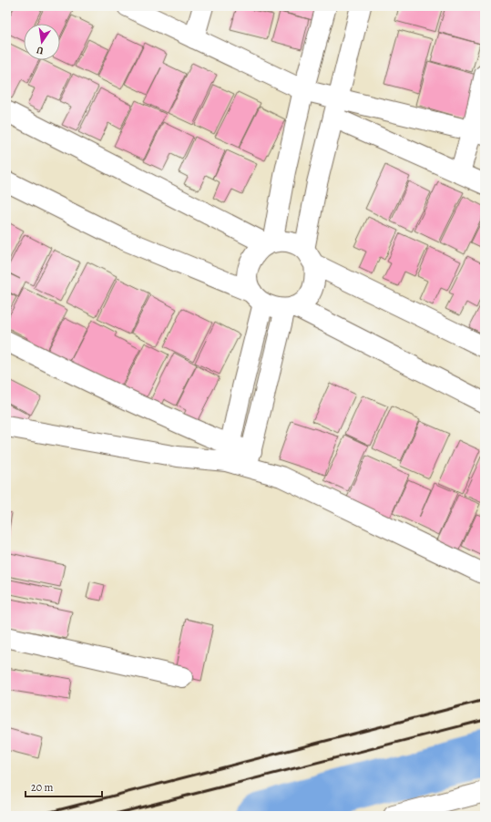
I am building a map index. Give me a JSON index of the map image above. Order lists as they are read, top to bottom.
{
  "scale_bar": "20 m",
  "north": "bottom"
}
